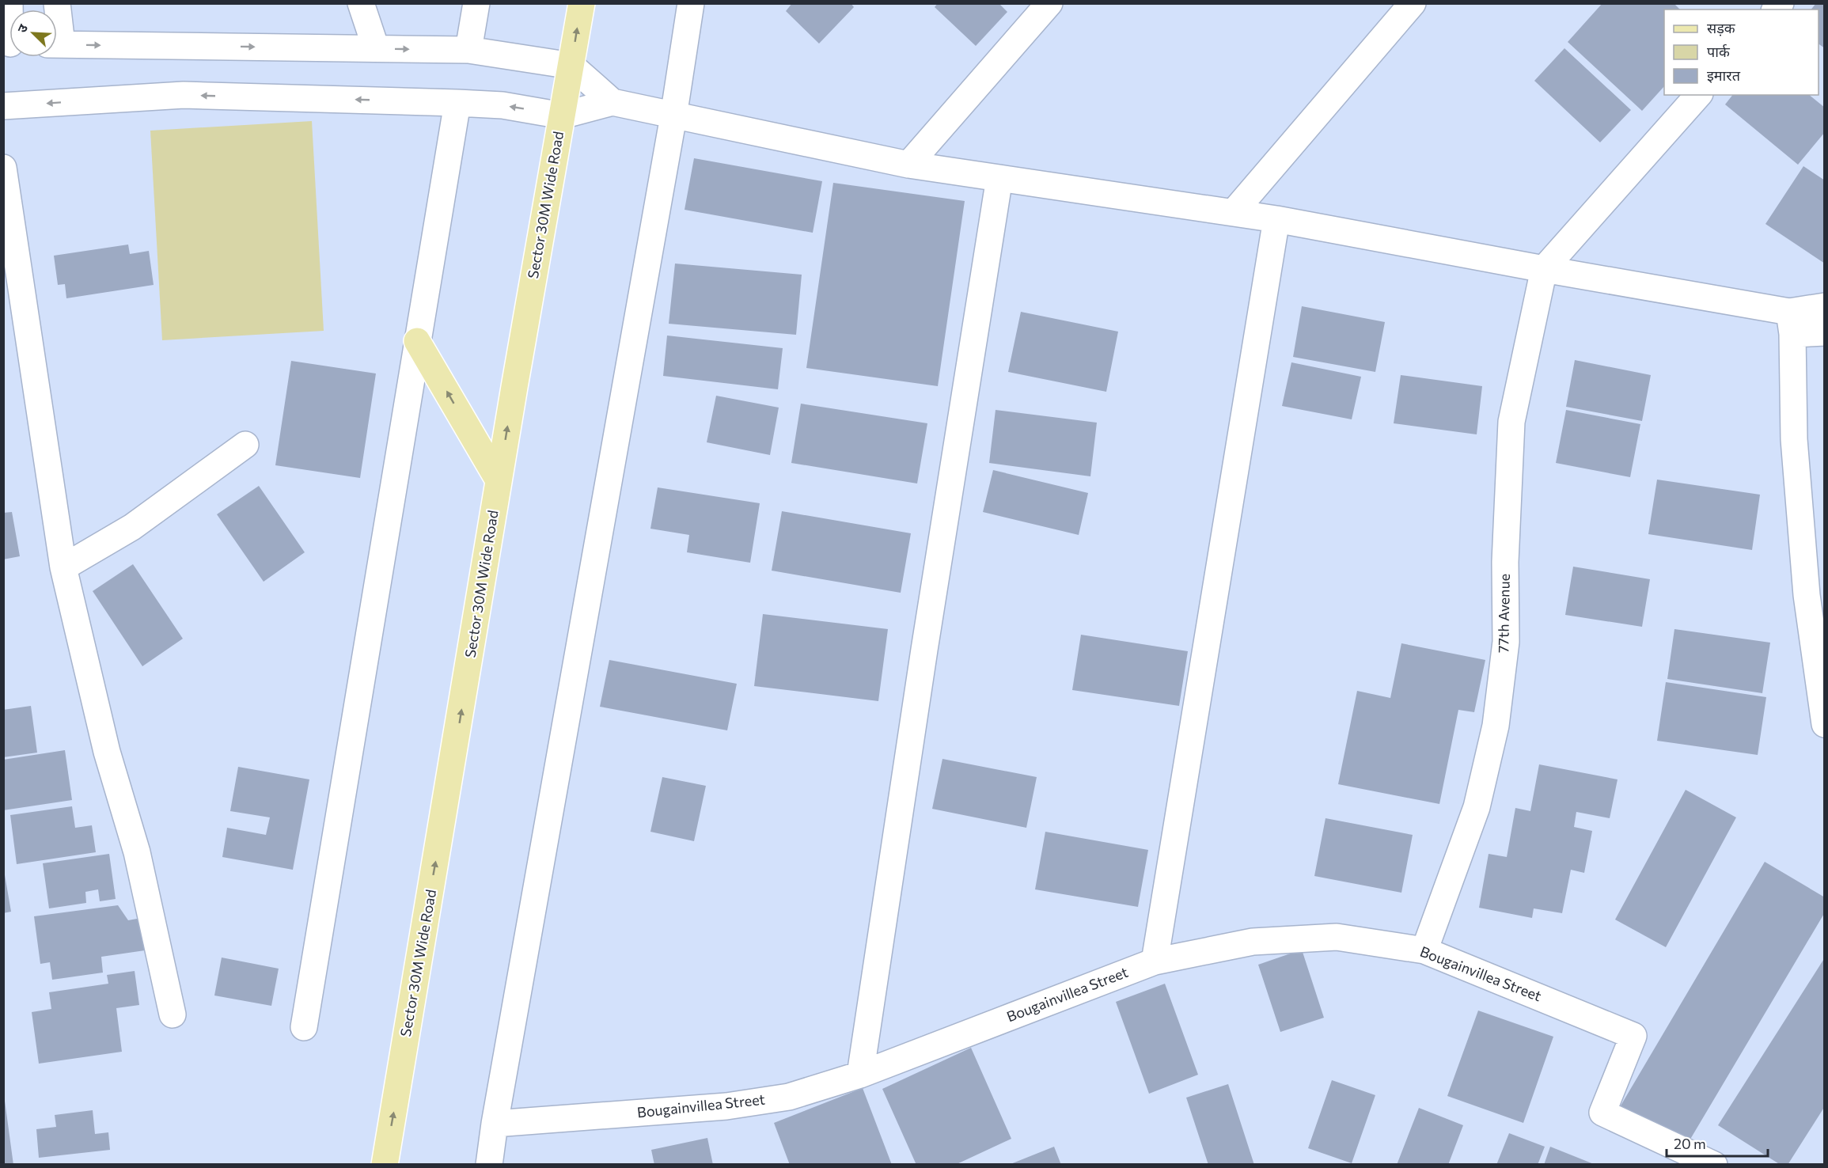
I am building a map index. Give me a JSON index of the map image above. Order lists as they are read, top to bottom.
{
  "streets": {
    "main road": ["Sector 30M Wide Road"],
    "street": ["77th Avenue", "Bougainvillea Street"]
  },
  "crossings": [
    ["77th Avenue", "Bougainvillea Street"]
  ],
  "one_way": ["Sector 30M Wide Road"],
  "legend": ["सड़क", "पार्क", "इमारत"],
  "scale_bar": "20 m",
  "north": "top left"
}
